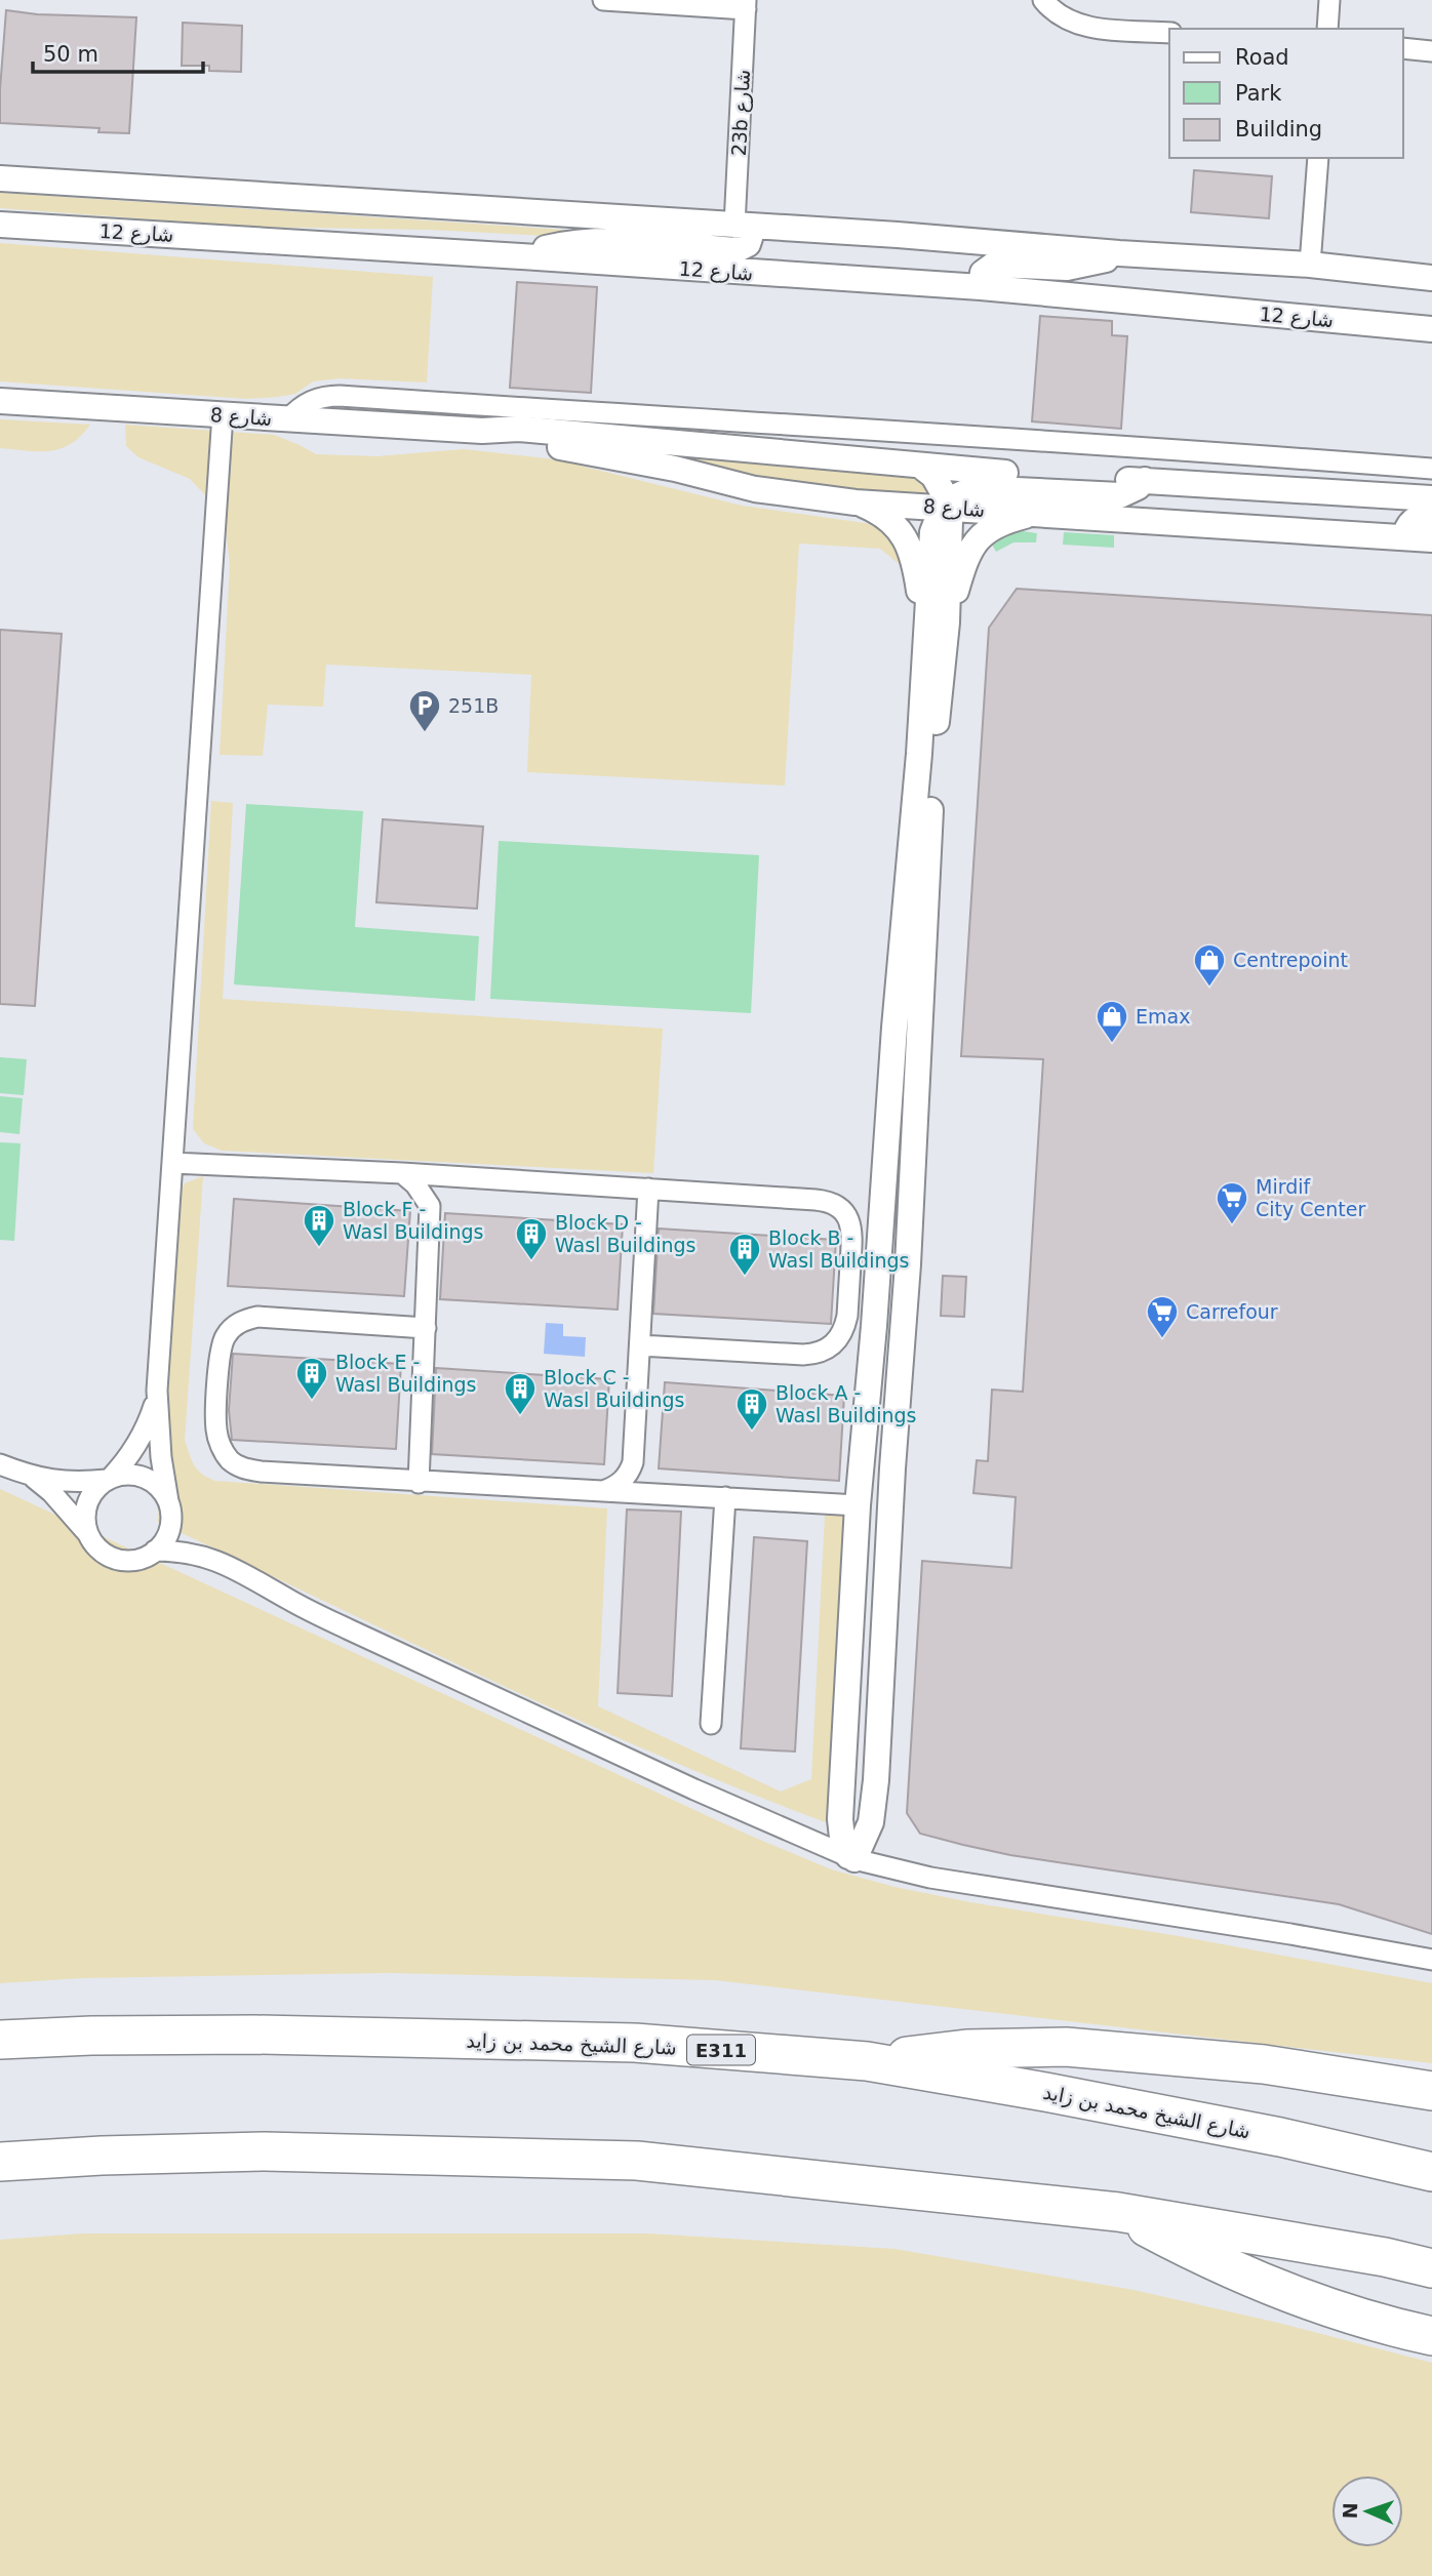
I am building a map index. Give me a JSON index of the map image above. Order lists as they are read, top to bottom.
{
  "streets": {
    "highway": ["شارع الشيخ محمد بن زايد", "E311"],
    "street": ["23b شارع", "شارع 12", "شارع 8"]
  },
  "places": {
    "parking": ["251B"],
    "shop": ["Centrepoint", "Emax"],
    "supermarket": ["Mirdif City Center", "Carrefour"],
    "building": [
      "Block F - Wasl Buildings",
      "Block D - Wasl Buildings",
      "Block B - Wasl Buildings",
      "Block E - Wasl Buildings",
      "Block C - Wasl Buildings",
      "Block A - Wasl Buildings"
    ]
  },
  "legend": ["Road", "Park", "Building"],
  "scale_bar": "50 m",
  "north": "left"
}
